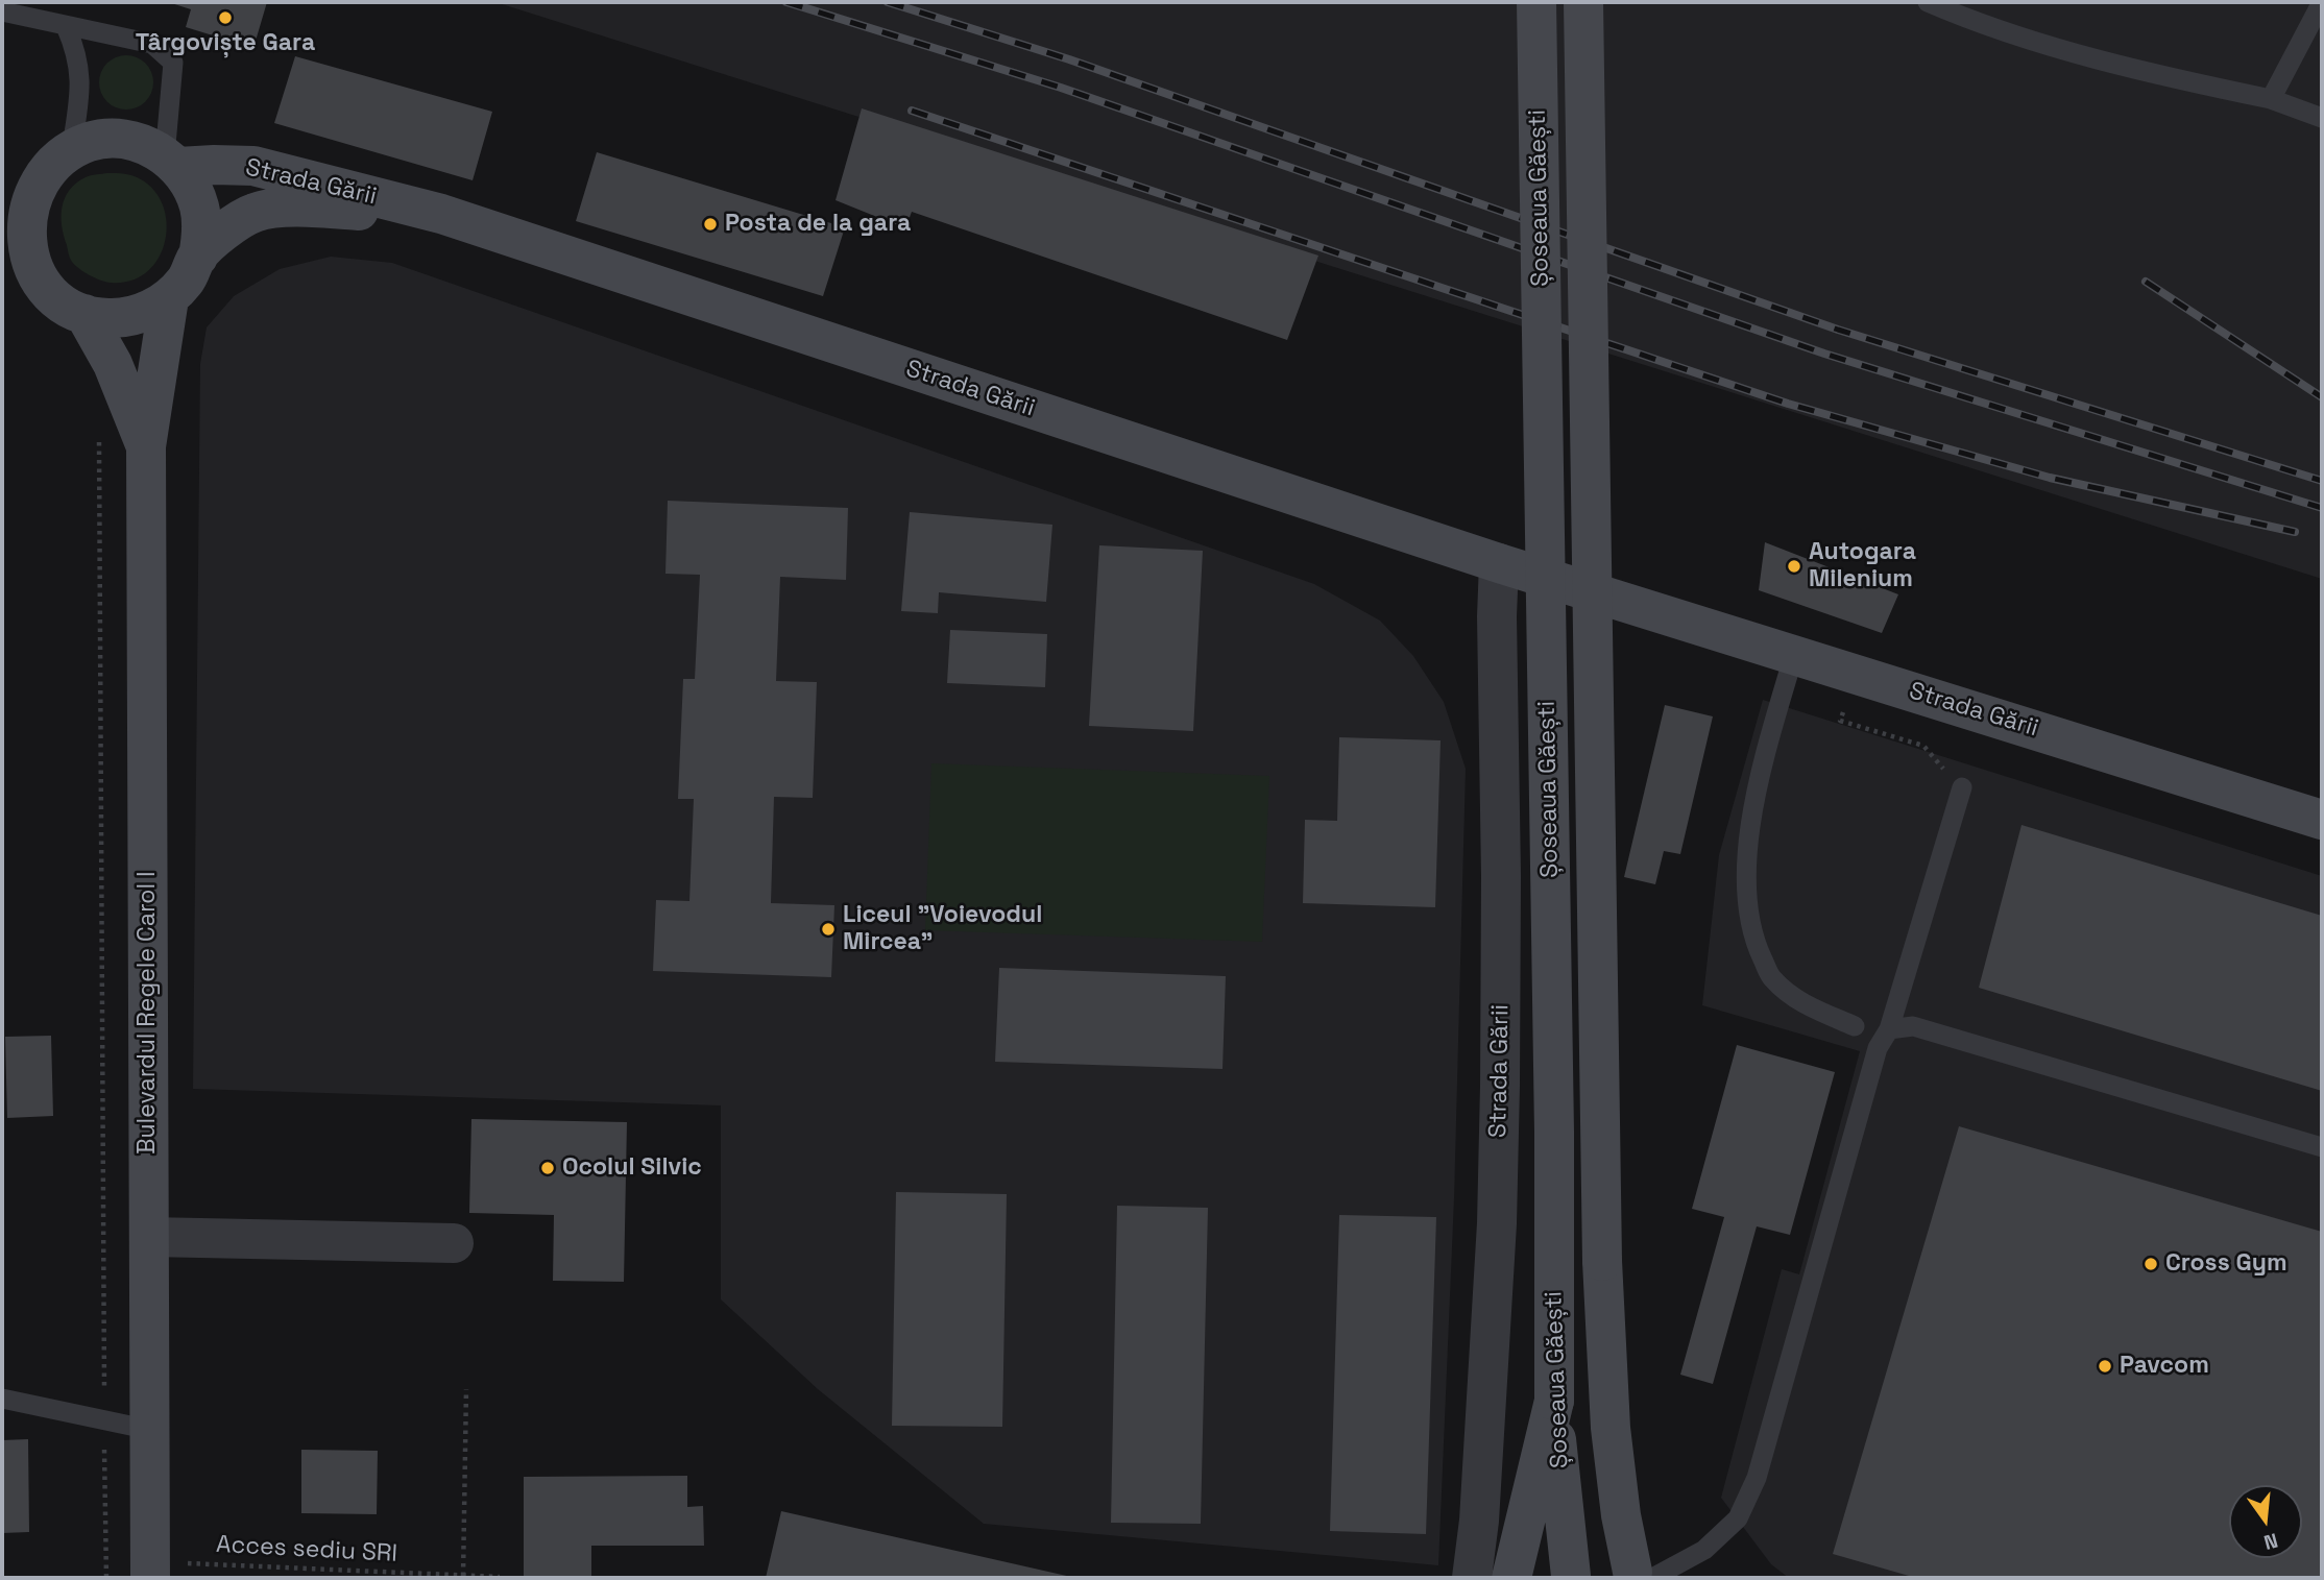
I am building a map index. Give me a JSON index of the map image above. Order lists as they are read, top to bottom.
{
  "streets": {
    "main road": ["Strada Gării", "Șoseaua Găești", "Bulevardul Regele Carol I"],
    "path": ["Acces sediu SRI"]
  },
  "crossings": [
    ["Strada Gării", "Bulevardul Regele Carol I"],
    ["Bulevardul Regele Carol I", "Acces sediu SRI"]
  ],
  "places": [
    "Târgoviște Gara",
    "Posta de la gara",
    "Autogara Milenium",
    "Liceul \"Voievodul Mircea\"",
    "Ocolul Silvic",
    "Cross Gym",
    "Pavcom"
  ],
  "north": "bottom"
}
